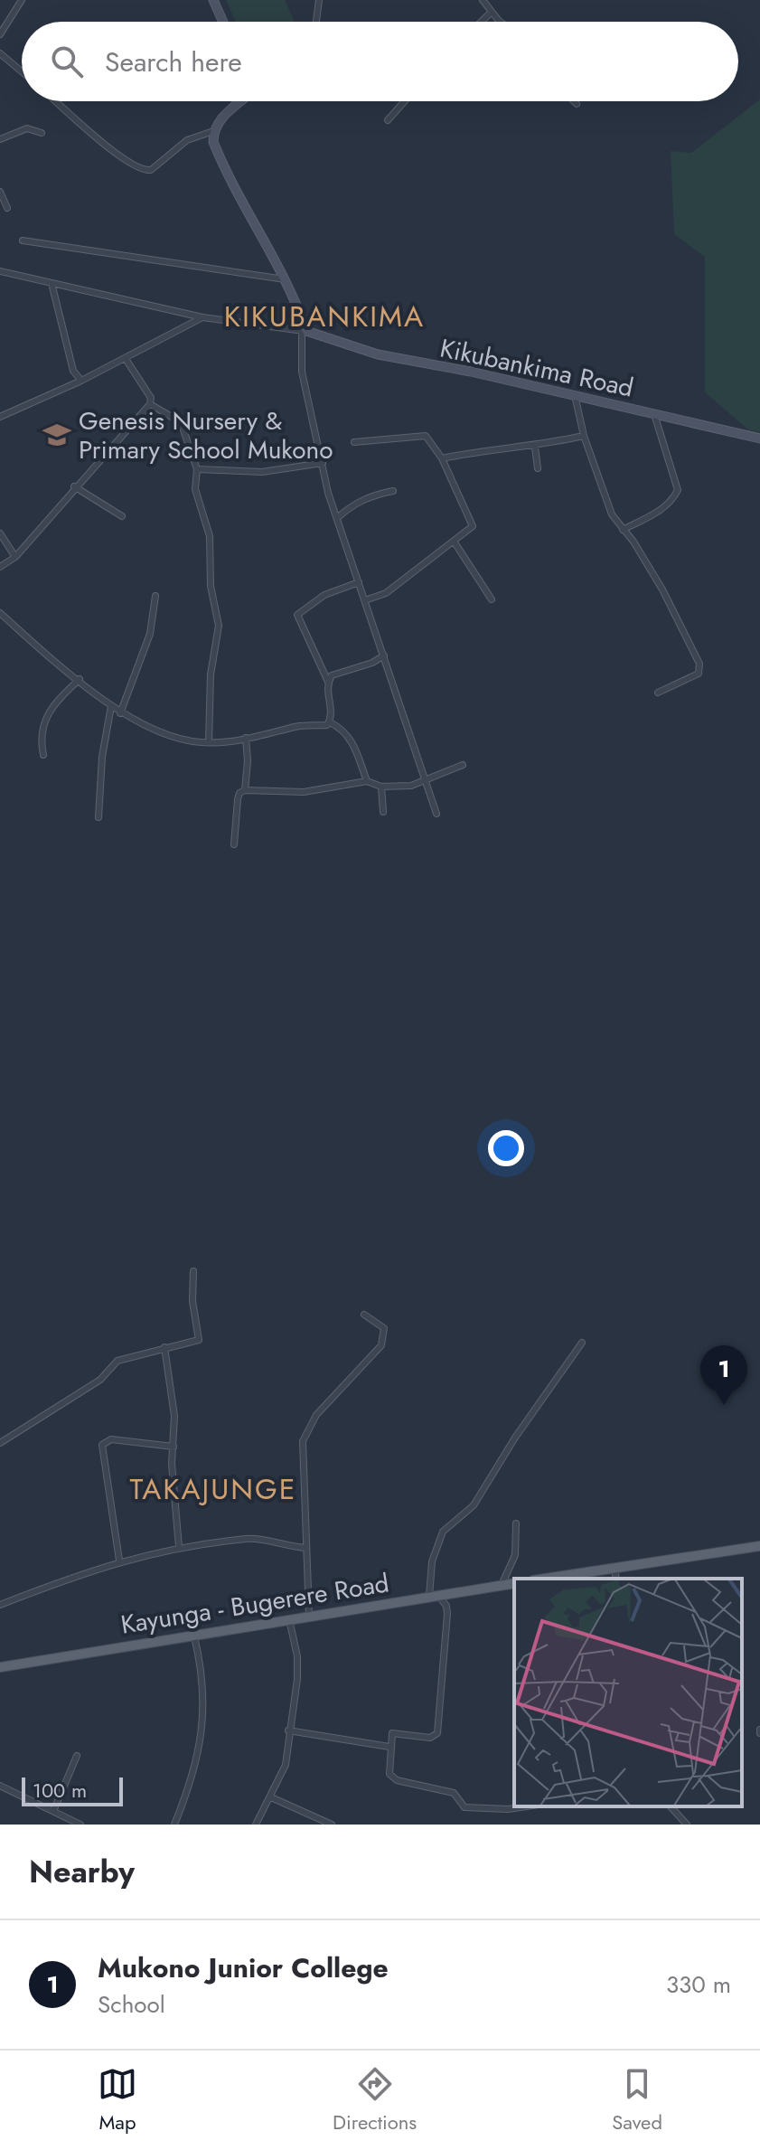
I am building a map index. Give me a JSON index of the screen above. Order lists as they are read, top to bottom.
{
  "streets": {
    "main road": ["Kayunga - Bugerere Road"],
    "street": ["Kikubankima Road"]
  },
  "districts": ["KIKUBANKIMA", "TAKAJUNGE"],
  "places": {
    "school or university": ["Genesis Nursery & Primary School Mukono"]
  },
  "scale_bar": "100 m",
  "page": {
    "search": "Search here",
    "pins": "1",
    "scale": "100 m",
    "heading": "Nearby",
    "list": [
      {
        "mark": "1",
        "name": "Mukono Junior College",
        "note": "School",
        "value": "330 m"
      }
    ],
    "nav": ["Map", "Directions", "Saved"]
  }
}
